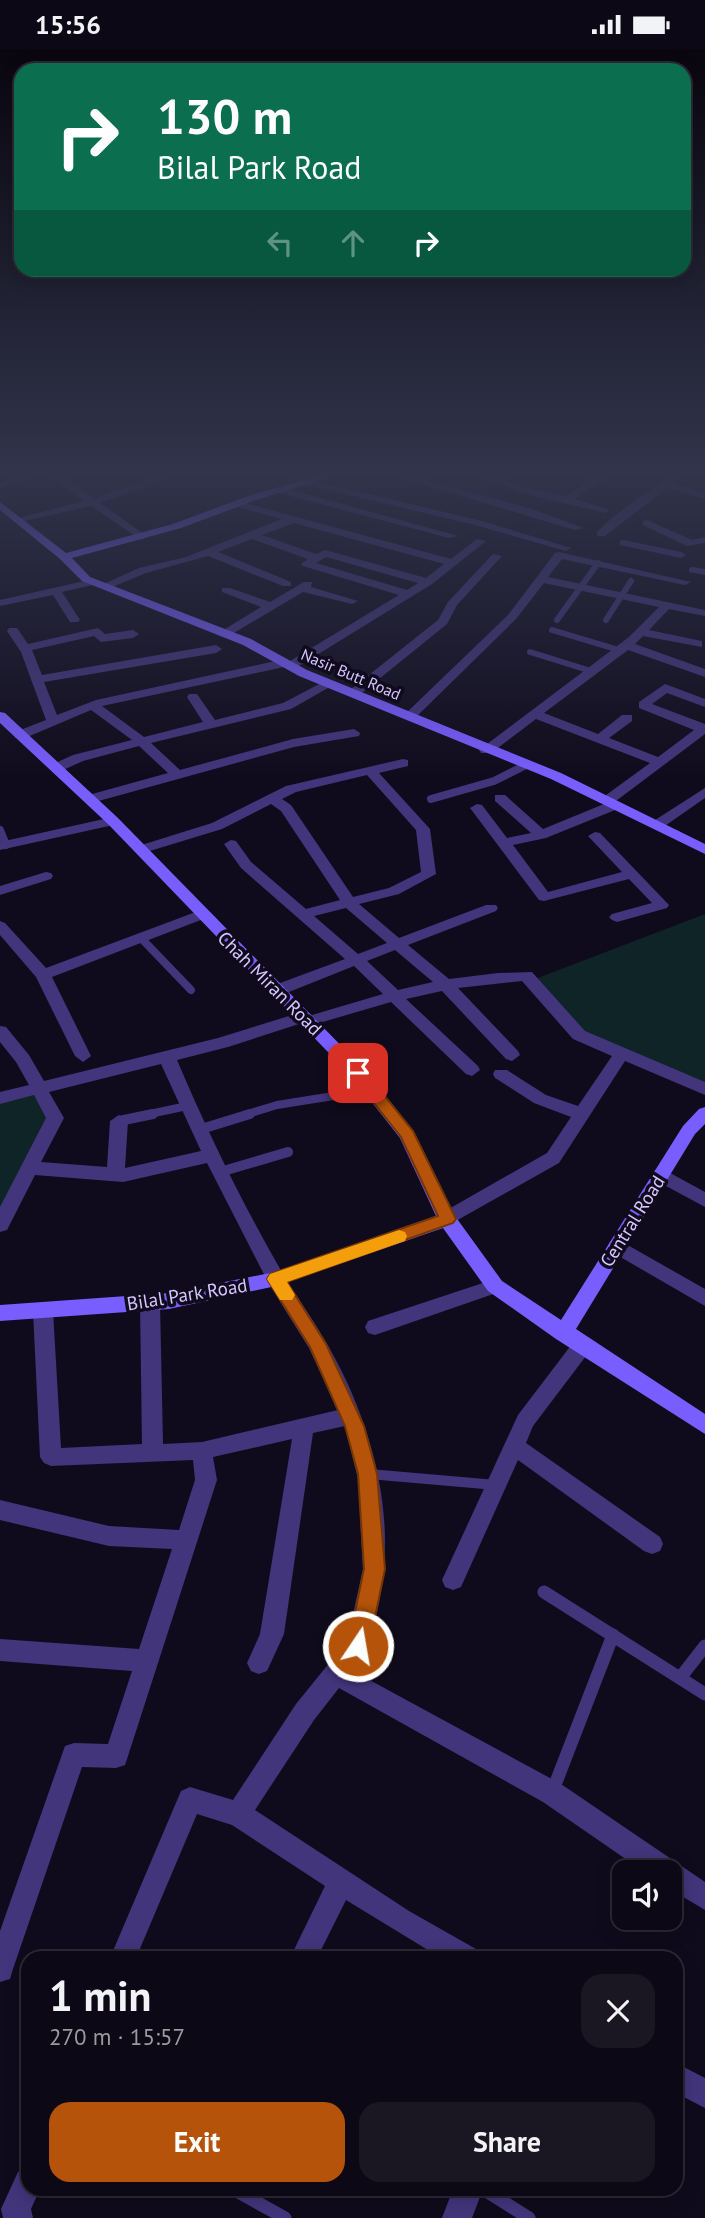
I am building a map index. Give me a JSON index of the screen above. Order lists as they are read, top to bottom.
{
  "streets": {
    "street": [
      "Nasir Butt Road",
      "Chah Miran Road",
      "Central Road",
      "Bilal Park Road"
    ]
  },
  "crossings": [
    ["Chah Miran Road", "Central Road"],
    ["Chah Miran Road", "Bilal Park Road"]
  ],
  "page": {
    "status": "15:56",
    "turn": ["130 m", "Bilal Park Road"],
    "heading": ["1 min", "270 m · 15:57"],
    "buttons": ["Exit", "Share"]
  }
}
